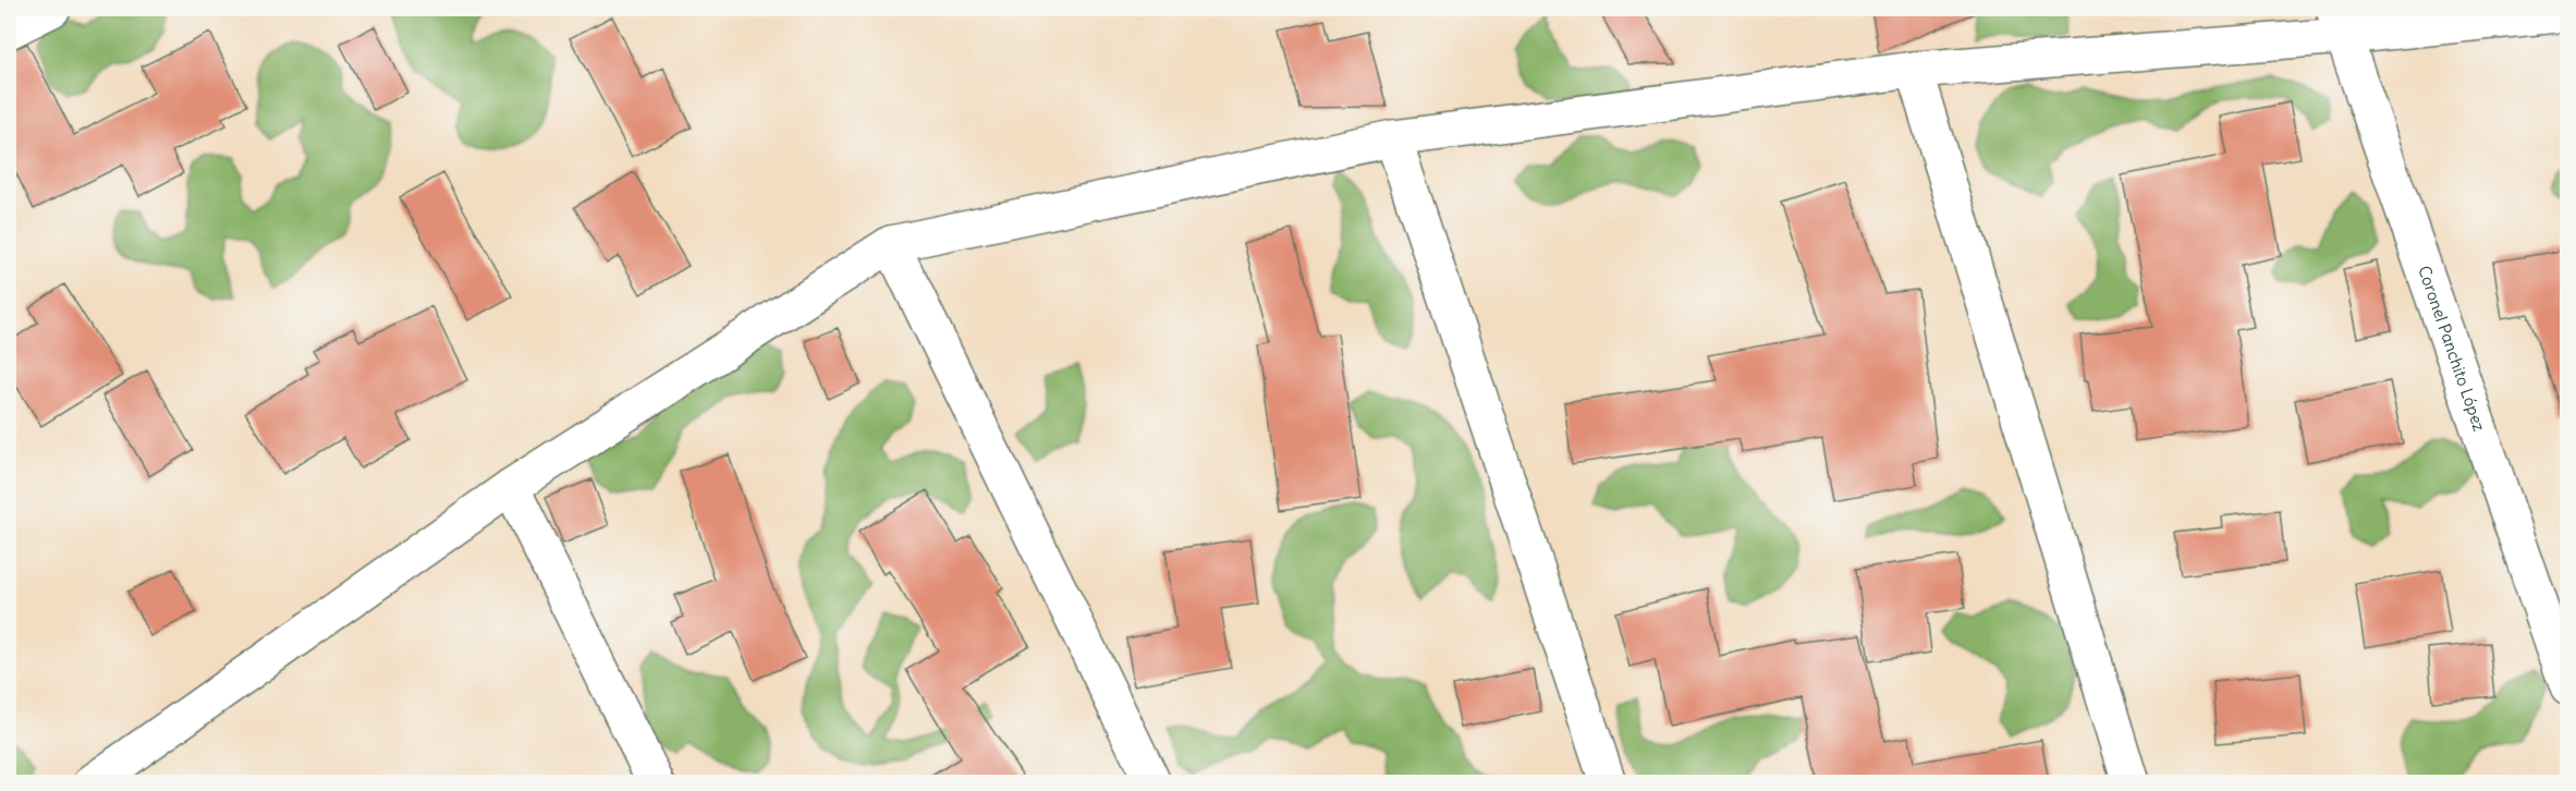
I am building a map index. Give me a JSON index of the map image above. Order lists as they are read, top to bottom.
{
  "streets": {
    "street": ["Coronel Panchito López"]
  }
}
